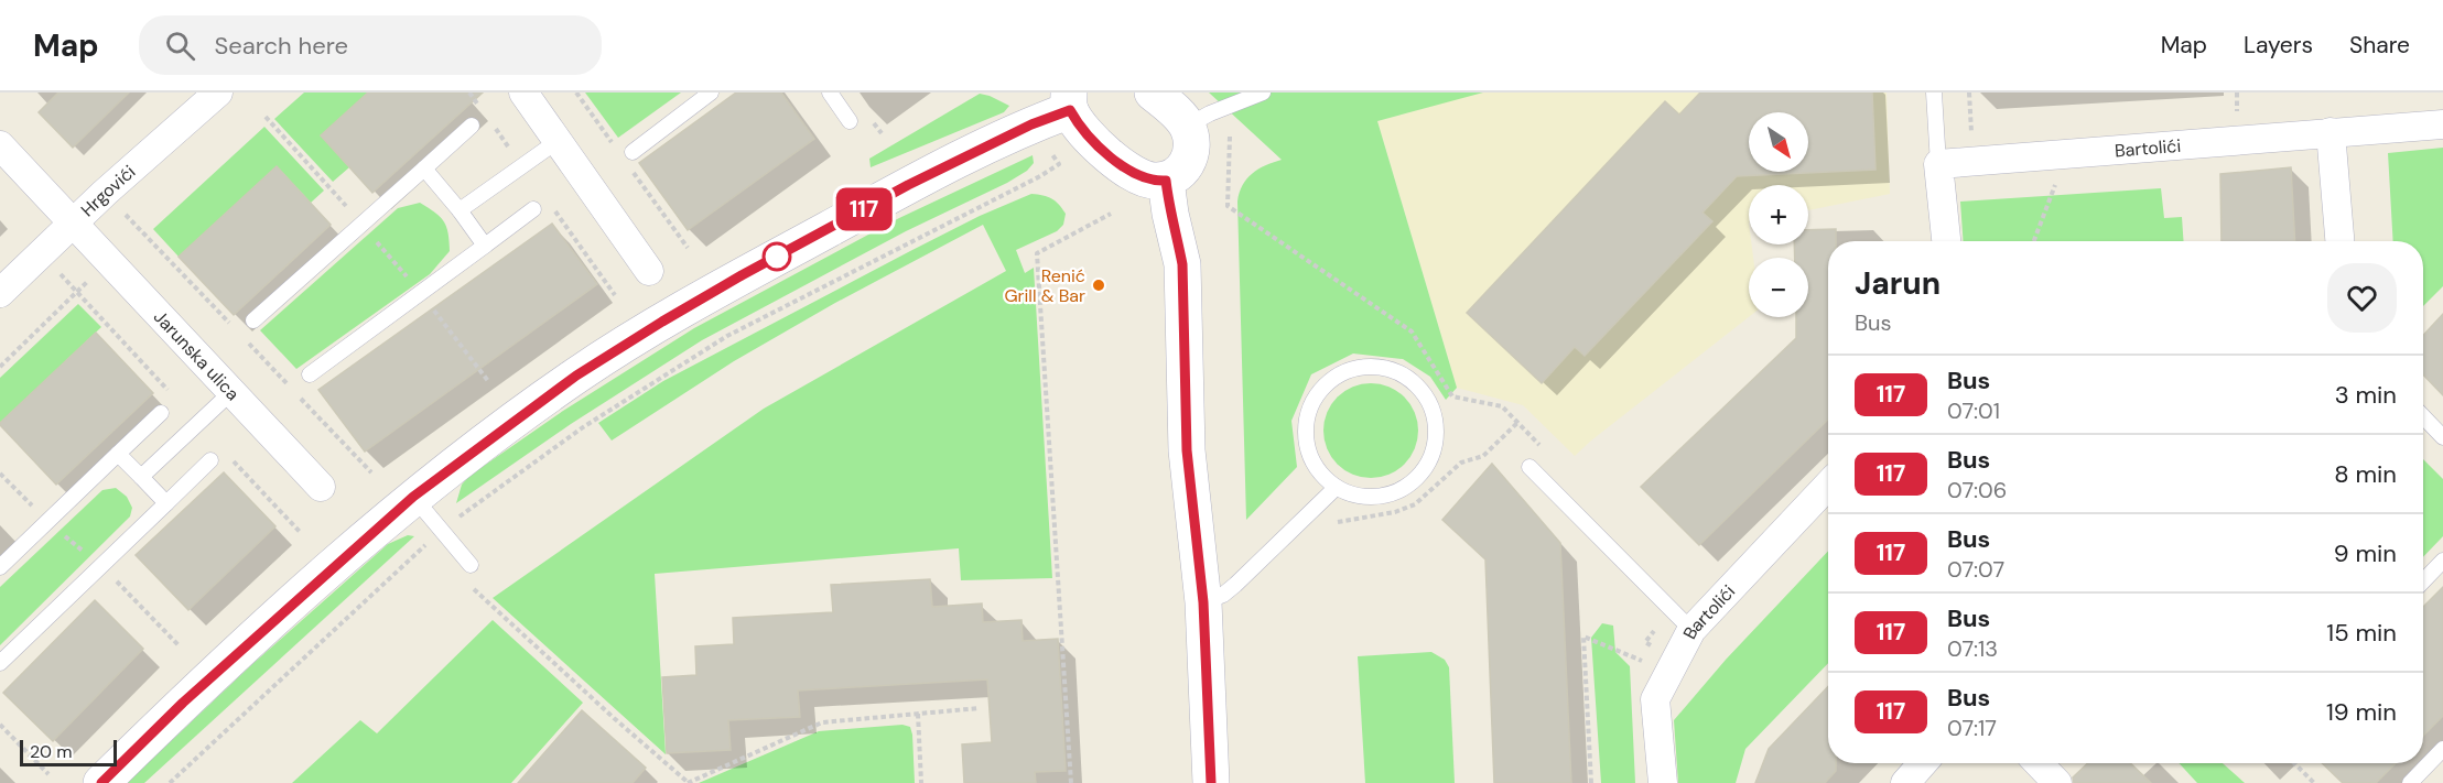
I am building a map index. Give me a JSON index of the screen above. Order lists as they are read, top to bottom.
{
  "streets": {
    "street": ["Bartolići", "Hrgovići", "Jarunska ulica"]
  },
  "crossings": [
    ["Hrgovići", "Jarunska ulica"]
  ],
  "places": ["Renić Grill & Bar"],
  "lines": ["bus line 117"],
  "scale_bar": "20 m",
  "north": "bottom right",
  "page": {
    "header": "Map",
    "search": "Search here",
    "nav": ["Map", "Layers", "Share"],
    "on_map": "117",
    "map_buttons": ["+", "−"],
    "heading": ["Jarun", "Bus"],
    "list": [
      {
        "mark": "117",
        "name": "Bus",
        "note": "07:01",
        "value": "3 min"
      },
      {
        "mark": "117",
        "name": "Bus",
        "note": "07:06",
        "value": "8 min"
      },
      {
        "mark": "117",
        "name": "Bus",
        "note": "07:07",
        "value": "9 min"
      },
      {
        "mark": "117",
        "name": "Bus",
        "note": "07:13",
        "value": "15 min"
      },
      {
        "mark": "117",
        "name": "Bus",
        "note": "07:17",
        "value": "19 min"
      }
    ],
    "scale": "20 m"
  }
}
